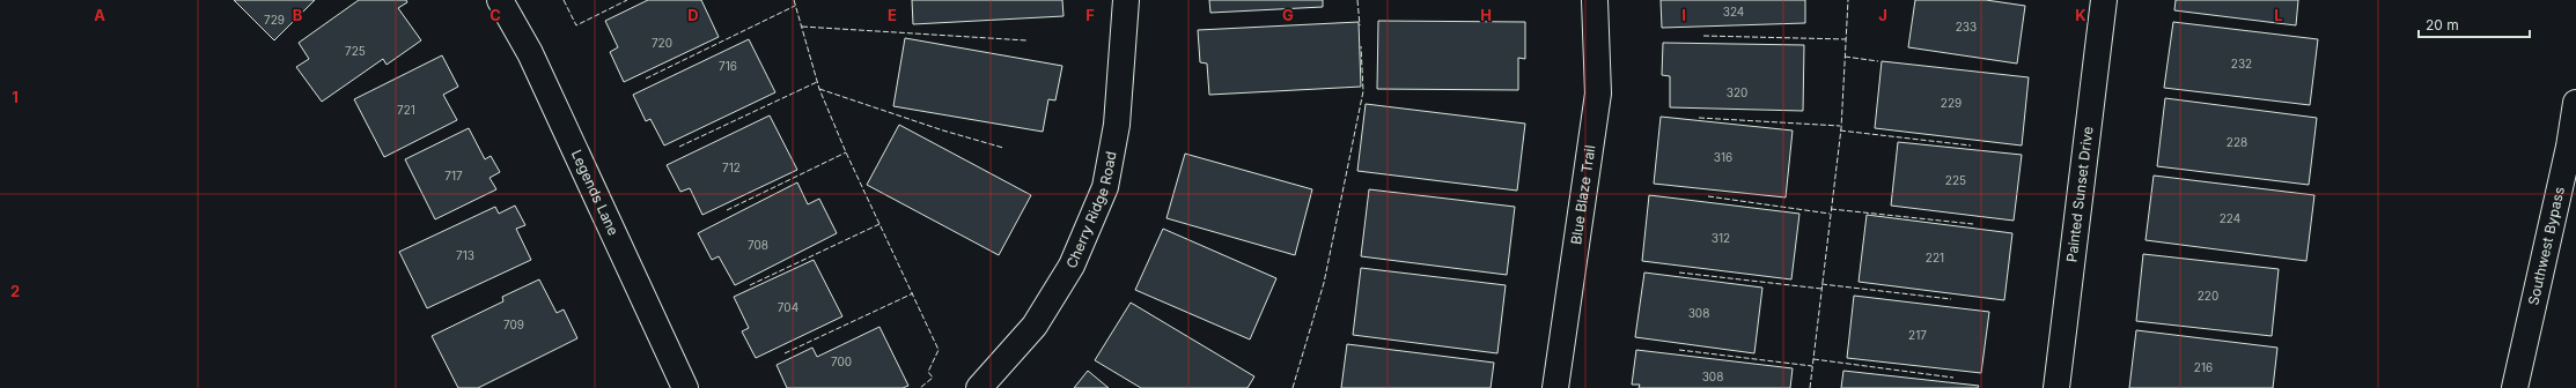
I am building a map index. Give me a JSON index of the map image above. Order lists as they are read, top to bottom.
{
  "streets": {
    "street": [
      "Legends Lane",
      "Blue Blaze Trail",
      "Painted Sunset Drive",
      "Cherry Ridge Road",
      "Southwest Bypass"
    ]
  },
  "house_numbers": [
    "324",
    "729",
    "233",
    "720",
    "725",
    "232",
    "716",
    "320",
    "229",
    "721",
    "228",
    "316",
    "712",
    "717",
    "225",
    "224",
    "312",
    "708",
    "713",
    "221",
    "220",
    "704",
    "308",
    "709",
    "217",
    "700",
    "216",
    "308"
  ],
  "scale_bar": "20 m",
  "grid": {
    "columns": [
      "A",
      "B",
      "C",
      "D",
      "E",
      "F",
      "G",
      "H",
      "I",
      "J",
      "K",
      "L"
    ],
    "rows": ["1", "2"]
  }
}
